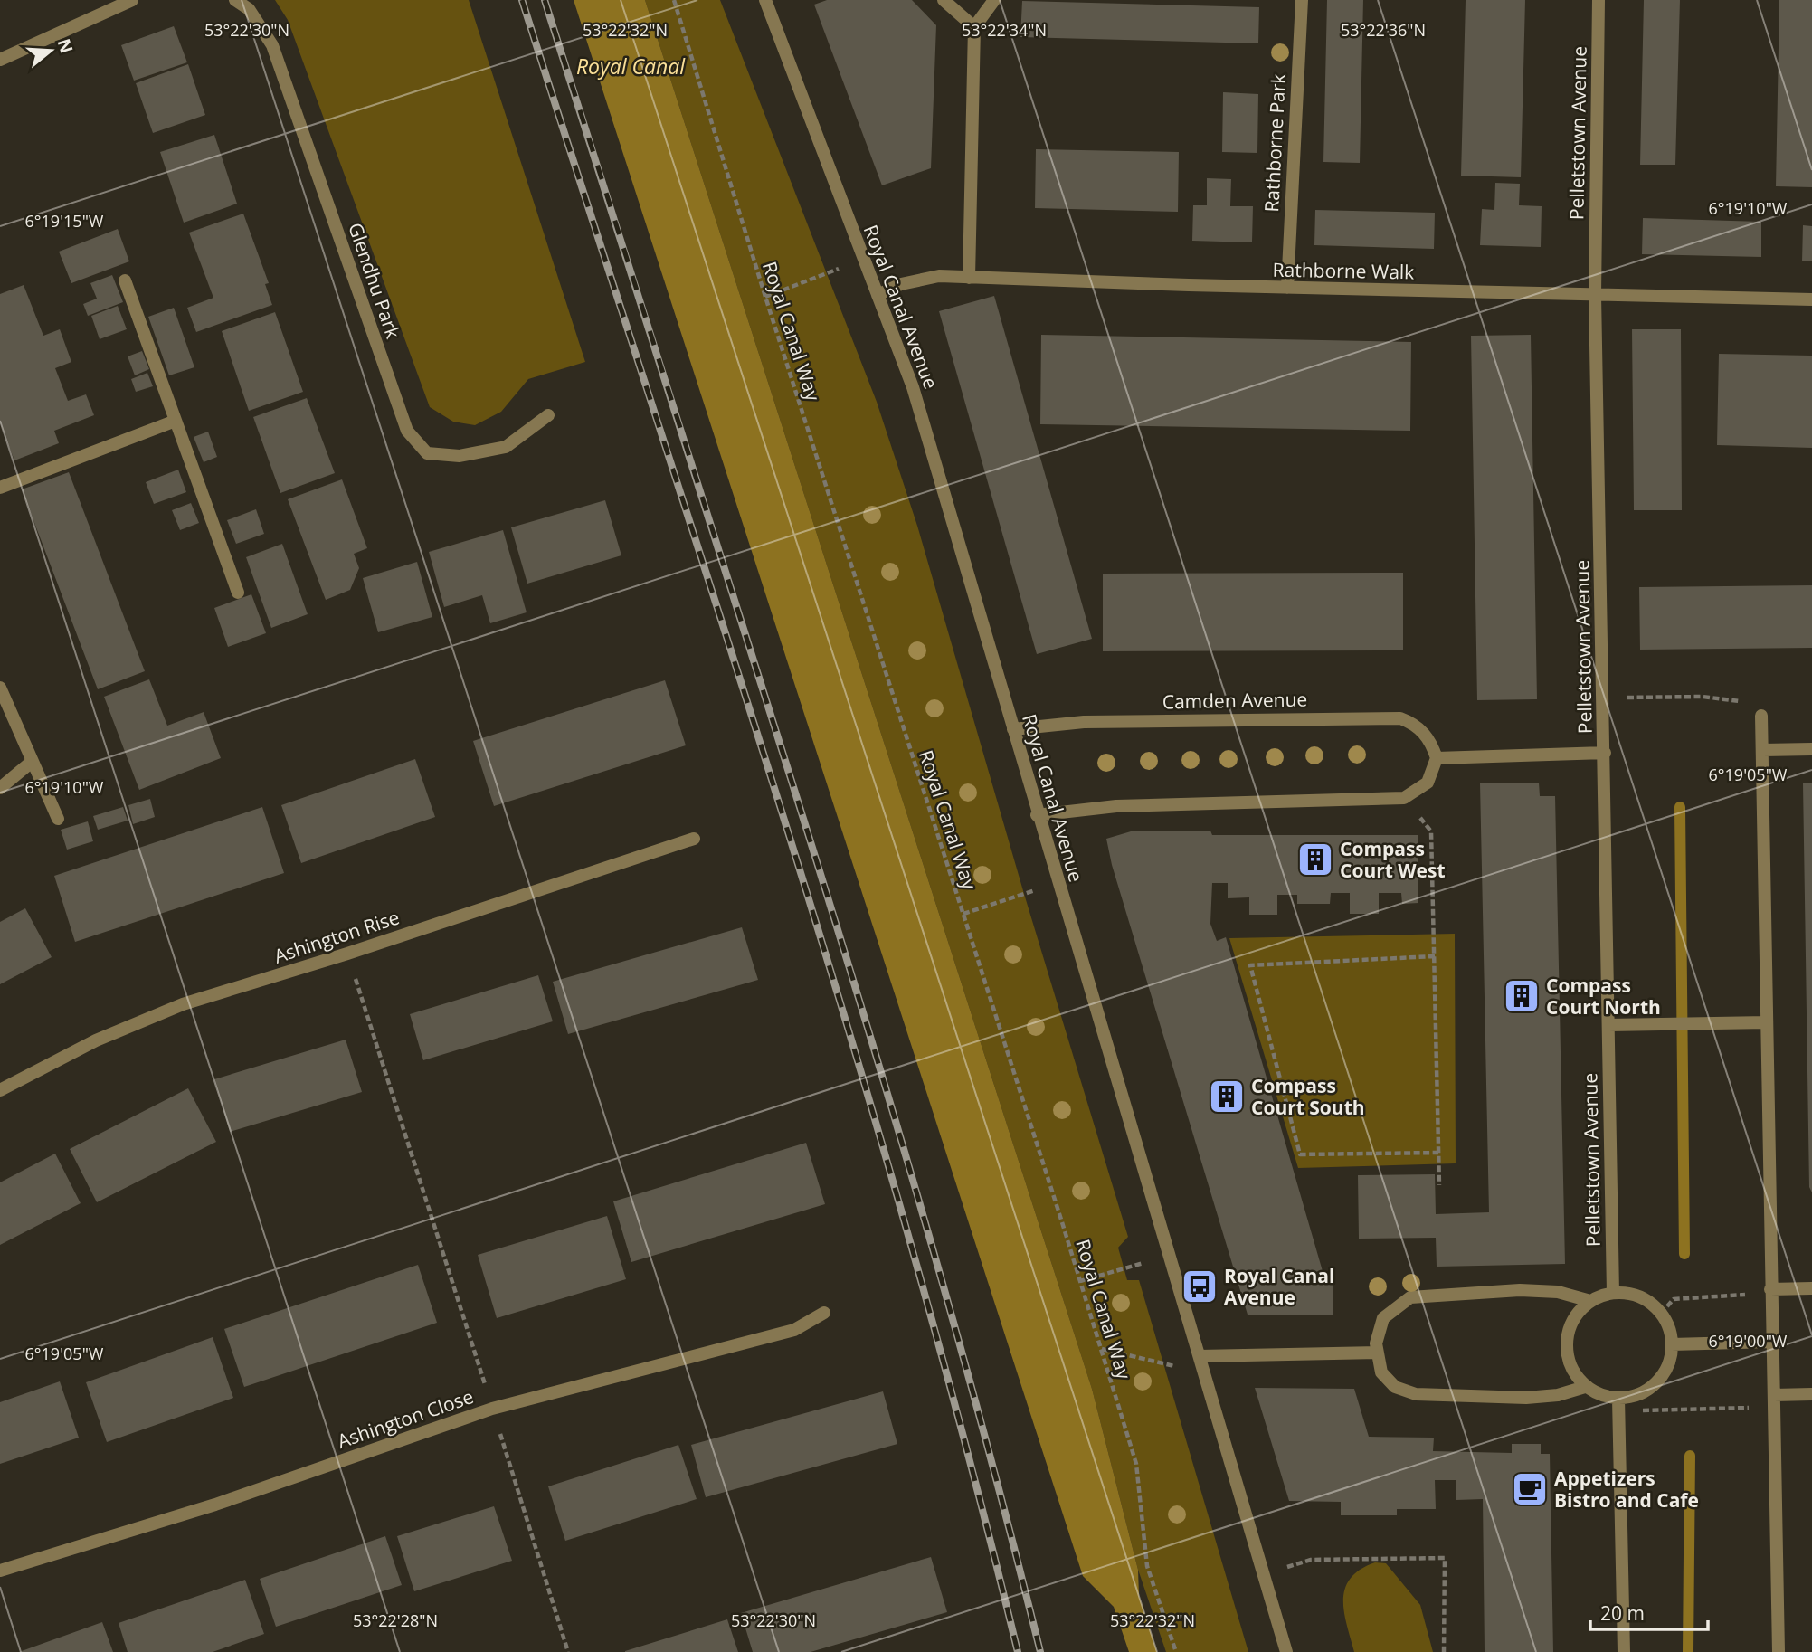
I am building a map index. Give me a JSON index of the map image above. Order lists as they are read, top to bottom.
{
  "streets": {
    "street": [
      "Pelletstown Avenue",
      "Rathborne Park",
      "Rathborne Walk",
      "Glendhu Park",
      "Royal Canal Avenue",
      "Camden Avenue",
      "Ashington Rise",
      "Ashington Close"
    ],
    "path": ["Royal Canal Way"]
  },
  "crossings": [
    ["Pelletstown Avenue", "Rathborne Walk"],
    ["Rathborne Park", "Rathborne Walk"],
    ["Rathborne Walk", "Royal Canal Avenue"],
    ["Royal Canal Avenue", "Camden Avenue"]
  ],
  "water": ["Royal Canal"],
  "places": {
    "building": ["Compass Court West", "Compass Court North", "Compass Court South"],
    "bus stop": ["Royal Canal Avenue"],
    "cafe": ["Appetizers Bistro and Cafe"]
  },
  "scale_bar": "20 m",
  "north": "right",
  "coordinates": [
    "53°22'30\"N",
    "53°22'32\"N",
    "53°22'34\"N",
    "53°22'36\"N",
    "6°19'10\"W",
    "6°19'15\"W",
    "6°19'05\"W",
    "6°19'00\"W",
    "53°22'28\"N"
  ]
}
